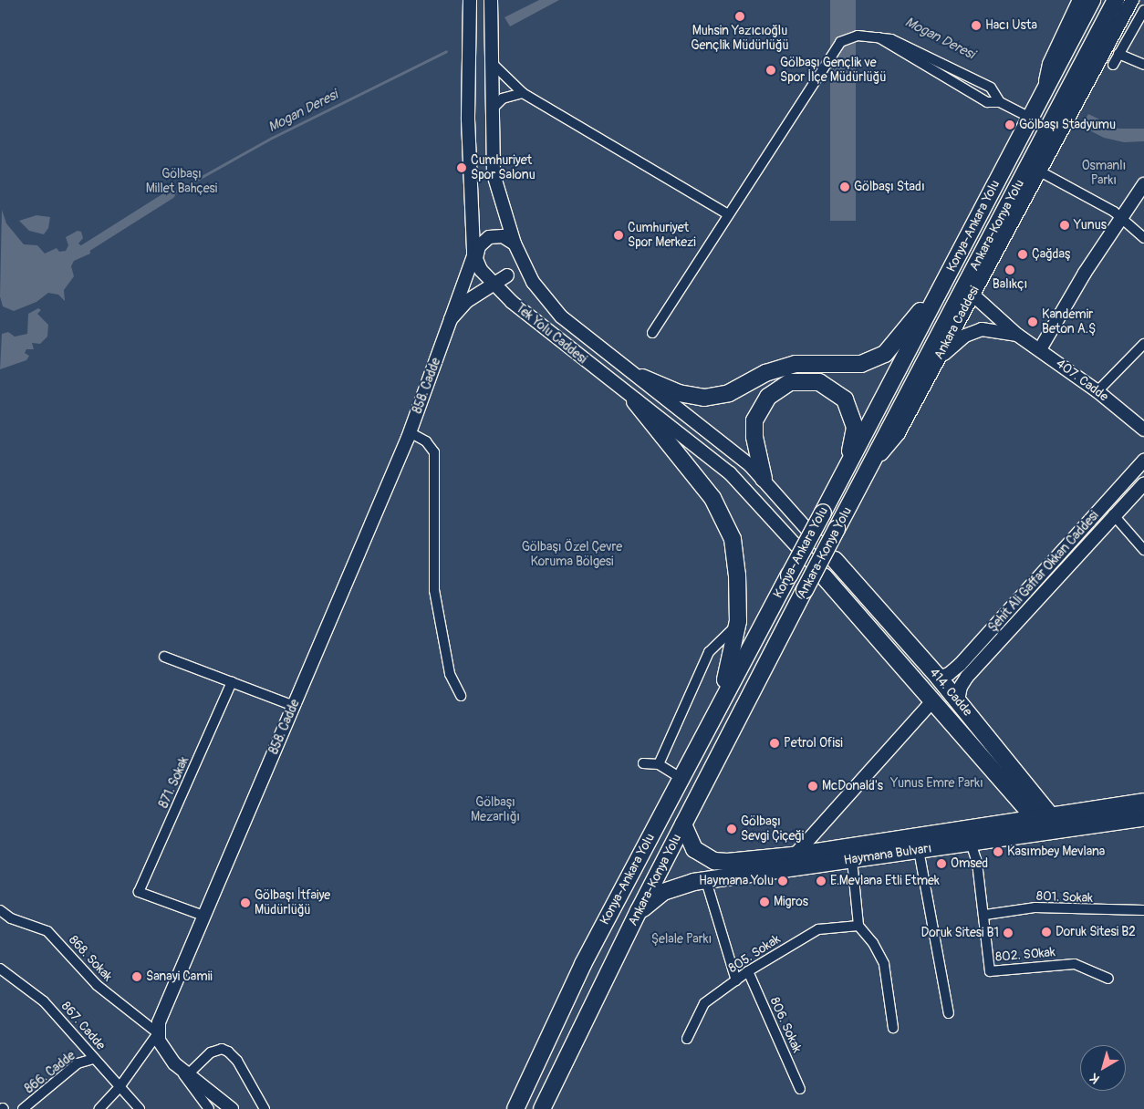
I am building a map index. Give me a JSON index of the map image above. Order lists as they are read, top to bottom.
{
  "streets": {
    "highway": [
      "Ankara-Konya Yolu",
      "Konya-Ankara Yolu",
      "414. Cadde",
      "Haymana Bulvarı"
    ],
    "street": [
      "Ankara Caddesi",
      "Tek Yolu Caddesi",
      "407. Cadde",
      "858. Cadde",
      "Şehit Ali Gaffar Okkan Caddesi",
      "871. Sokak",
      "801. Sokak",
      "805. Sokak",
      "802. SOkak",
      "868. Sokak",
      "806. Sokak",
      "867. Cadde",
      "866. Cadde"
    ]
  },
  "crossings": [
    ["Ankara-Konya Yolu", "Ankara Caddesi"],
    ["Ankara-Konya Yolu", "Haymana Bulvarı"],
    ["Tek Yolu Caddesi", "858. Cadde"],
    ["Tek Yolu Caddesi", "414. Cadde"],
    ["858. Cadde", "871. Sokak"],
    ["858. Cadde", "868. Sokak"],
    ["Şehit Ali Gaffar Okkan Caddesi", "414. Cadde"],
    ["414. Cadde", "Haymana Bulvarı"],
    ["Haymana Bulvarı", "802. SOkak"],
    ["801. Sokak", "802. SOkak"],
    ["805. Sokak", "806. Sokak"],
    ["867. Cadde", "866. Cadde"]
  ],
  "water": ["Mogan Deresi"],
  "parks": [
    "Osmanlı Parkı",
    "Gölbaşı Millet Bahçesi",
    "Gölbaşı Özel Çevre Koruma Bölgesi",
    "Yunus Emre Parkı",
    "Gölbaşı Mezarlığı",
    "Şelale Parkı"
  ],
  "places": [
    "Muhsin Yazıcıoğlu Gençlik Müdürlüğü",
    "Hacı Usta",
    "Gölbaşı Gençlik ve Spor İlçe Müdürlüğü",
    "Gölbaşı Stadyumu",
    "Cumhuriyet Spor Salonu",
    "Gölbaşı Stadı",
    "Yunus",
    "Cumhuriyet Spor Merkezi",
    "Çağdaş",
    "Balıkçı",
    "Kandemir Beton A.Ş",
    "Petrol Ofisi",
    "McDonald's",
    "Gölbaşı Sevgi Çiçeği",
    "Kasımbey Mevlana",
    "Omsed",
    "Haymana Yolu",
    "E.Mevlana Etli Etmek",
    "Migros",
    "Gölbaşı İtfaiye Müdürlüğü",
    "Doruk Sitesi B2",
    "Doruk Sitesi B1",
    "Sanayi Camii"
  ],
  "north": "bottom left"
}
